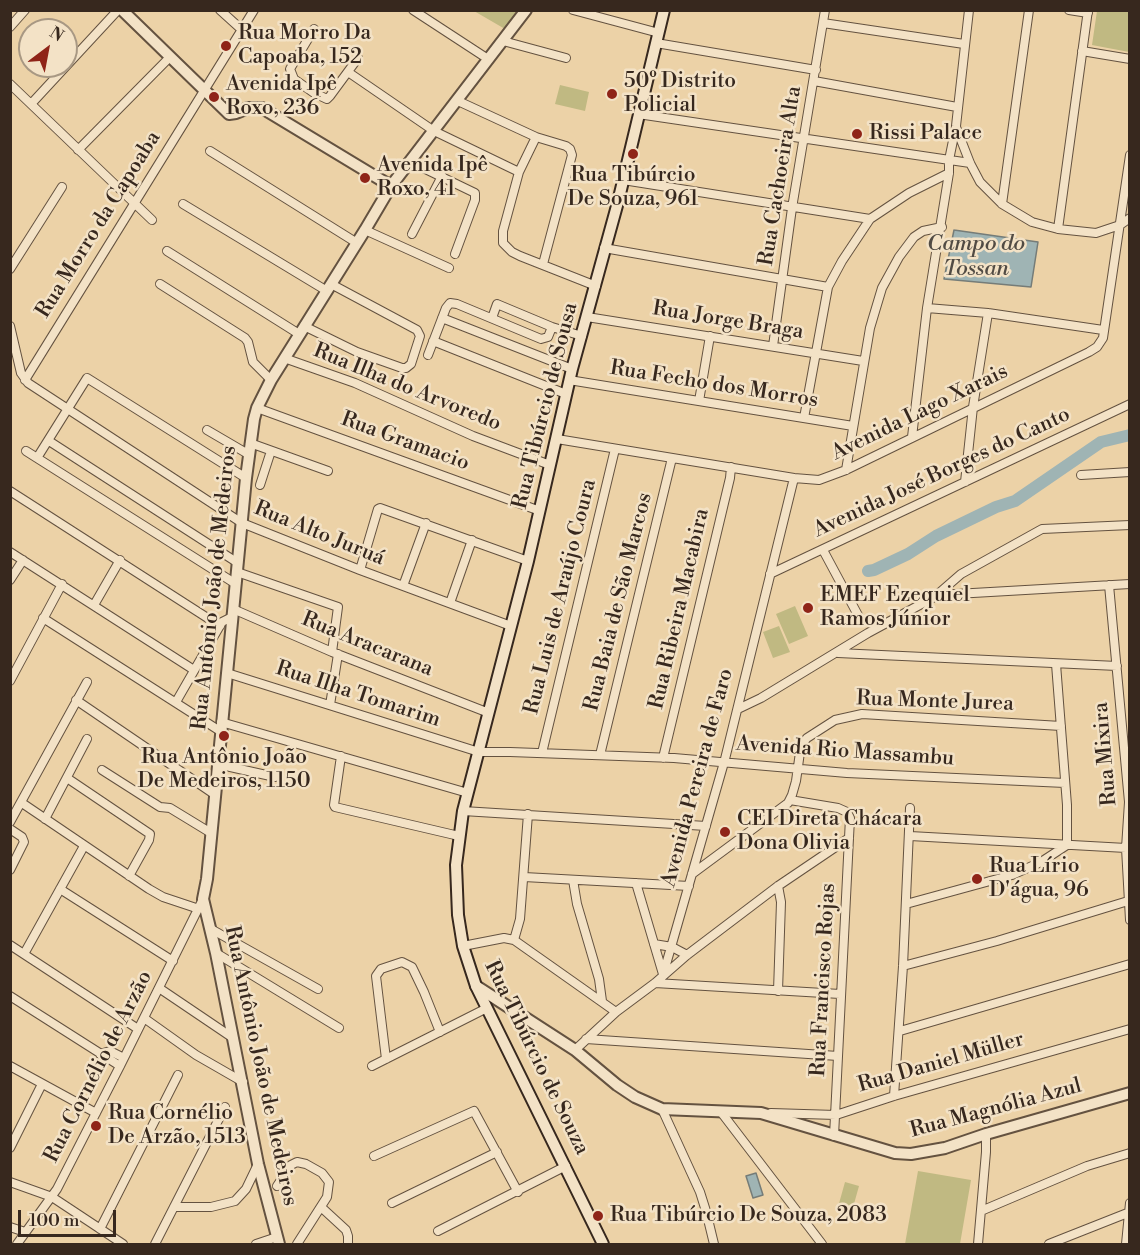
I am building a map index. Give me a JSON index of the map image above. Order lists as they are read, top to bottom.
{
  "streets": {
    "street": [
      "Rua Cachoeira Alta",
      "Rua Morro da Capoaba",
      "Rua Jorge Braga",
      "Rua Fecho dos Morros",
      "Rua Ilha do Arvoredo",
      "Rua Tibúrcio de Sousa",
      "Avenida Lago Xarais",
      "Rua Gramacio",
      "Avenida José Borges do Canto",
      "Rua Alto Juruá",
      "Rua Antônio João de Medeiros",
      "Rua Luis de Araújo Coura",
      "Rua Baia de São Marcos",
      "Rua Ribeira Macabira",
      "Rua Aracarana",
      "Rua Ilha Tomarim",
      "Rua Monte Jurea",
      "Avenida Rio Massambu",
      "Rua Mixira",
      "Avenida Pereira de Faro",
      "Rua Francisco Rojas",
      "Rua Tibúrcio de Souza",
      "Rua Daniel Müller",
      "Rua Cornélio de Arzão",
      "Rua Magnólia Azul"
    ]
  },
  "crossings": [
    ["Rua Cachoeira Alta", "Rua Jorge Braga"],
    ["Rua Morro da Capoaba", "Rua Alto Juruá"],
    ["Rua Jorge Braga", "Rua Tibúrcio de Sousa"],
    ["Rua Fecho dos Morros", "Rua Tibúrcio de Sousa"],
    ["Rua Ilha do Arvoredo", "Rua Tibúrcio de Sousa"],
    ["Rua Ilha do Arvoredo", "Rua Antônio João de Medeiros"],
    ["Rua Tibúrcio de Sousa", "Avenida Lago Xarais"],
    ["Rua Tibúrcio de Sousa", "Rua Gramacio"],
    ["Rua Tibúrcio de Sousa", "Rua Alto Juruá"],
    ["Rua Tibúrcio de Sousa", "Rua Aracarana"],
    ["Rua Tibúrcio de Sousa", "Rua Ilha Tomarim"],
    ["Rua Tibúrcio de Sousa", "Avenida Rio Massambu"],
    ["Rua Tibúrcio de Sousa", "Rua Tibúrcio de Souza"],
    ["Avenida Lago Xarais", "Rua Luis de Araújo Coura"],
    ["Avenida Lago Xarais", "Rua Baia de São Marcos"],
    ["Avenida Lago Xarais", "Rua Ribeira Macabira"],
    ["Avenida Lago Xarais", "Avenida Pereira de Faro"],
    ["Rua Gramacio", "Rua Antônio João de Medeiros"],
    ["Avenida José Borges do Canto", "Avenida Pereira de Faro"],
    ["Rua Alto Juruá", "Rua Antônio João de Medeiros"],
    ["Rua Antônio João de Medeiros", "Rua Aracarana"],
    ["Rua Antônio João de Medeiros", "Rua Ilha Tomarim"],
    ["Rua Antônio João de Medeiros", "Rua Cornélio de Arzão"],
    ["Rua Luis de Araújo Coura", "Avenida Rio Massambu"],
    ["Rua Baia de São Marcos", "Avenida Rio Massambu"],
    ["Rua Ribeira Macabira", "Avenida Rio Massambu"],
    ["Rua Ilha Tomarim", "Avenida Rio Massambu"],
    ["Rua Monte Jurea", "Avenida Rio Massambu"],
    ["Rua Monte Jurea", "Rua Francisco Rojas"],
    ["Avenida Rio Massambu", "Avenida Pereira de Faro"],
    ["Rua Francisco Rojas", "Rua Daniel Müller"],
    ["Rua Francisco Rojas", "Rua Magnólia Azul"],
    ["Rua Daniel Müller", "Rua Magnólia Azul"]
  ],
  "water": ["Campo do Tossan"],
  "places": [
    "Rua Morro Da Capoaba, 152",
    "50º Distrito Policial",
    "Avenida Ipê Roxo, 236",
    "Rissi Palace",
    "Rua Tibúrcio De Souza, 961",
    "Avenida Ipê Roxo, 41",
    "EMEF Ezequiel Ramos Júnior",
    "Rua Antônio João De Medeiros, 1150",
    "CEI Direta Chácara Dona Olivia",
    "Rua Lírio D'água, 96",
    "Rua Cornélio De Arzão, 1513",
    "Rua Tibúrcio De Souza, 2083"
  ],
  "scale_bar": "100 m",
  "north": "top right"
}
